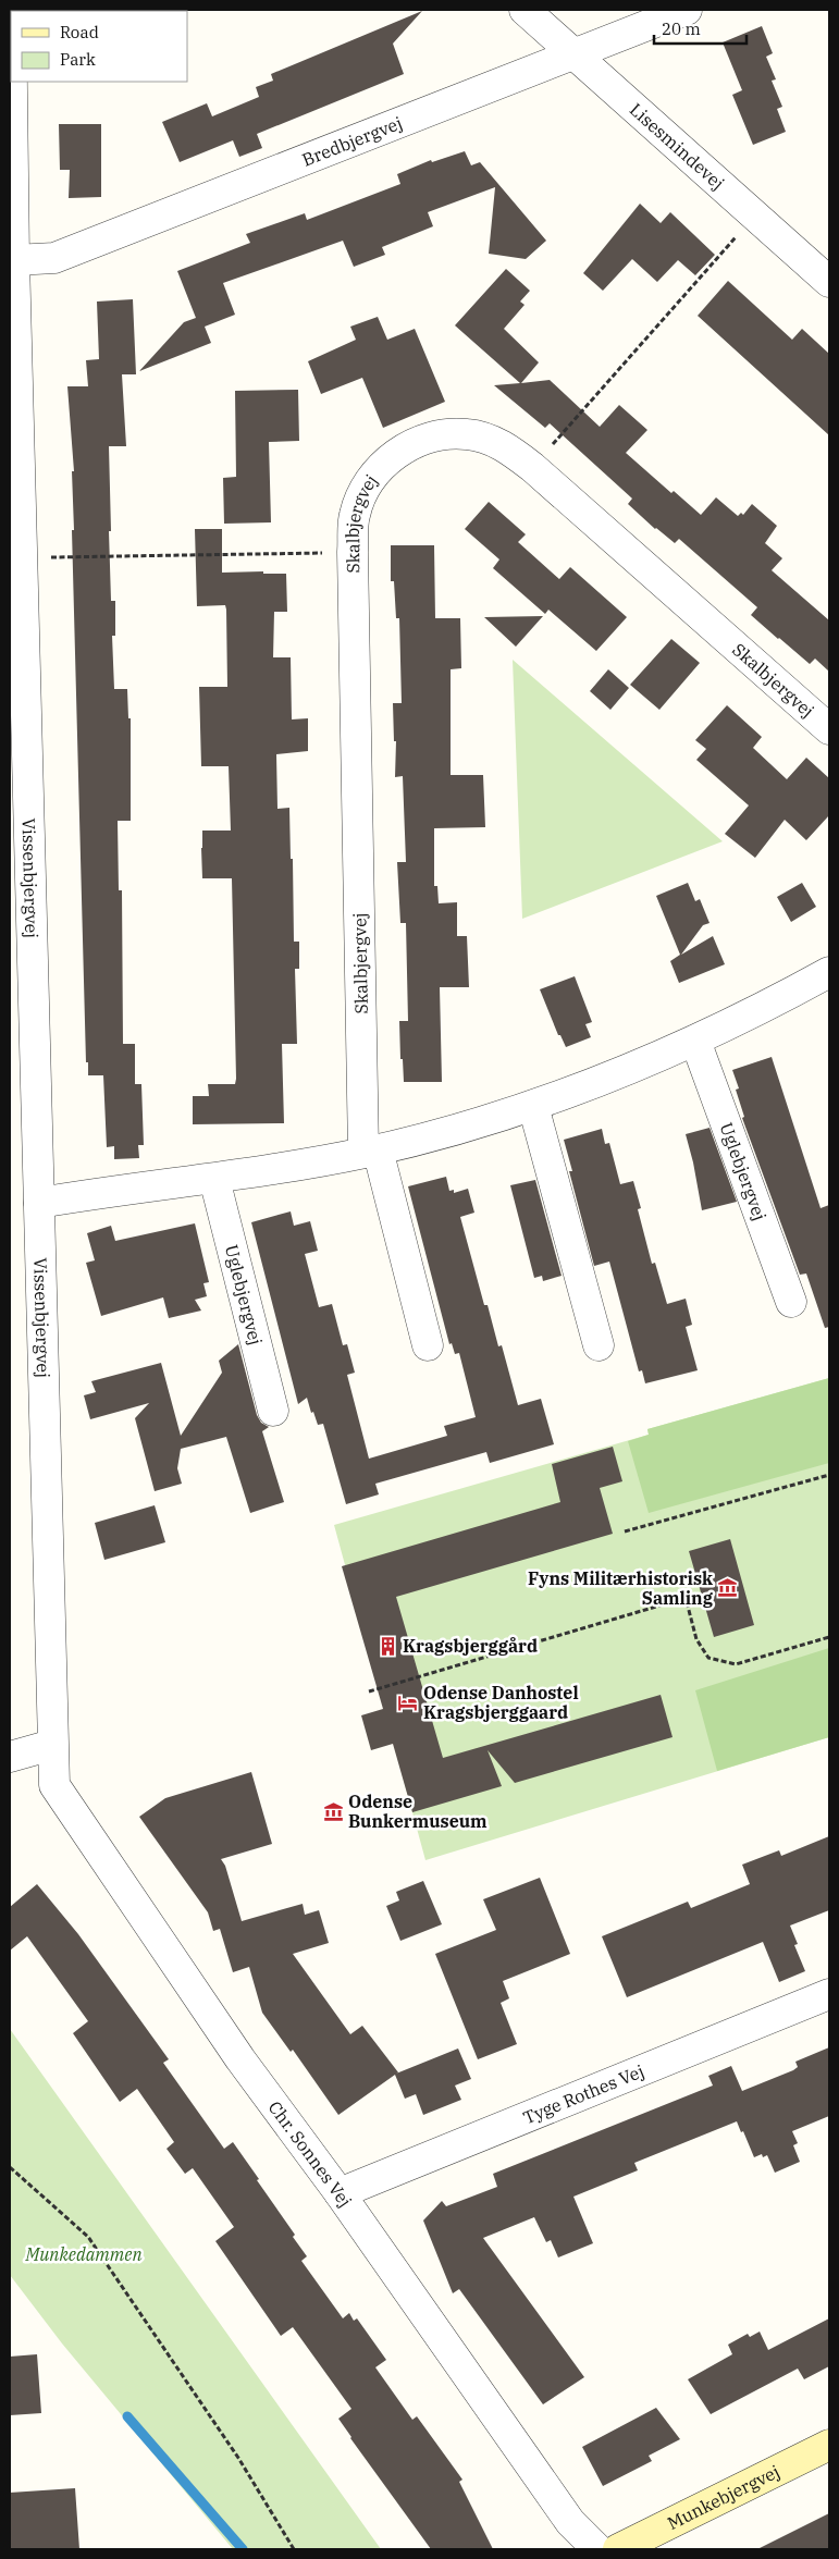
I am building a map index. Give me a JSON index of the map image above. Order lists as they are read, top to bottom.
{
  "streets": {
    "street": [
      "Bredbjergvej",
      "Lisesmindevej",
      "Skalbjergvej",
      "Vissenbjergvej",
      "Uglebjergvej",
      "Tyge Rothes Vej",
      "Chr. Sonnes Vej",
      "Munkebjergvej"
    ]
  },
  "crossings": [
    ["Bredbjergvej", "Lisesmindevej"],
    ["Bredbjergvej", "Vissenbjergvej"],
    ["Vissenbjergvej", "Chr. Sonnes Vej"],
    ["Tyge Rothes Vej", "Chr. Sonnes Vej"]
  ],
  "parks": ["Munkedammen"],
  "places": {
    "museum": ["Fyns Militærhistorisk Samling", "Odense Bunkermuseum"],
    "building": ["Kragsbjerggård"],
    "hotel": ["Odense Danhostel Kragsbjerggaard"]
  },
  "legend": ["Road", "Park"],
  "scale_bar": "20 m"
}
